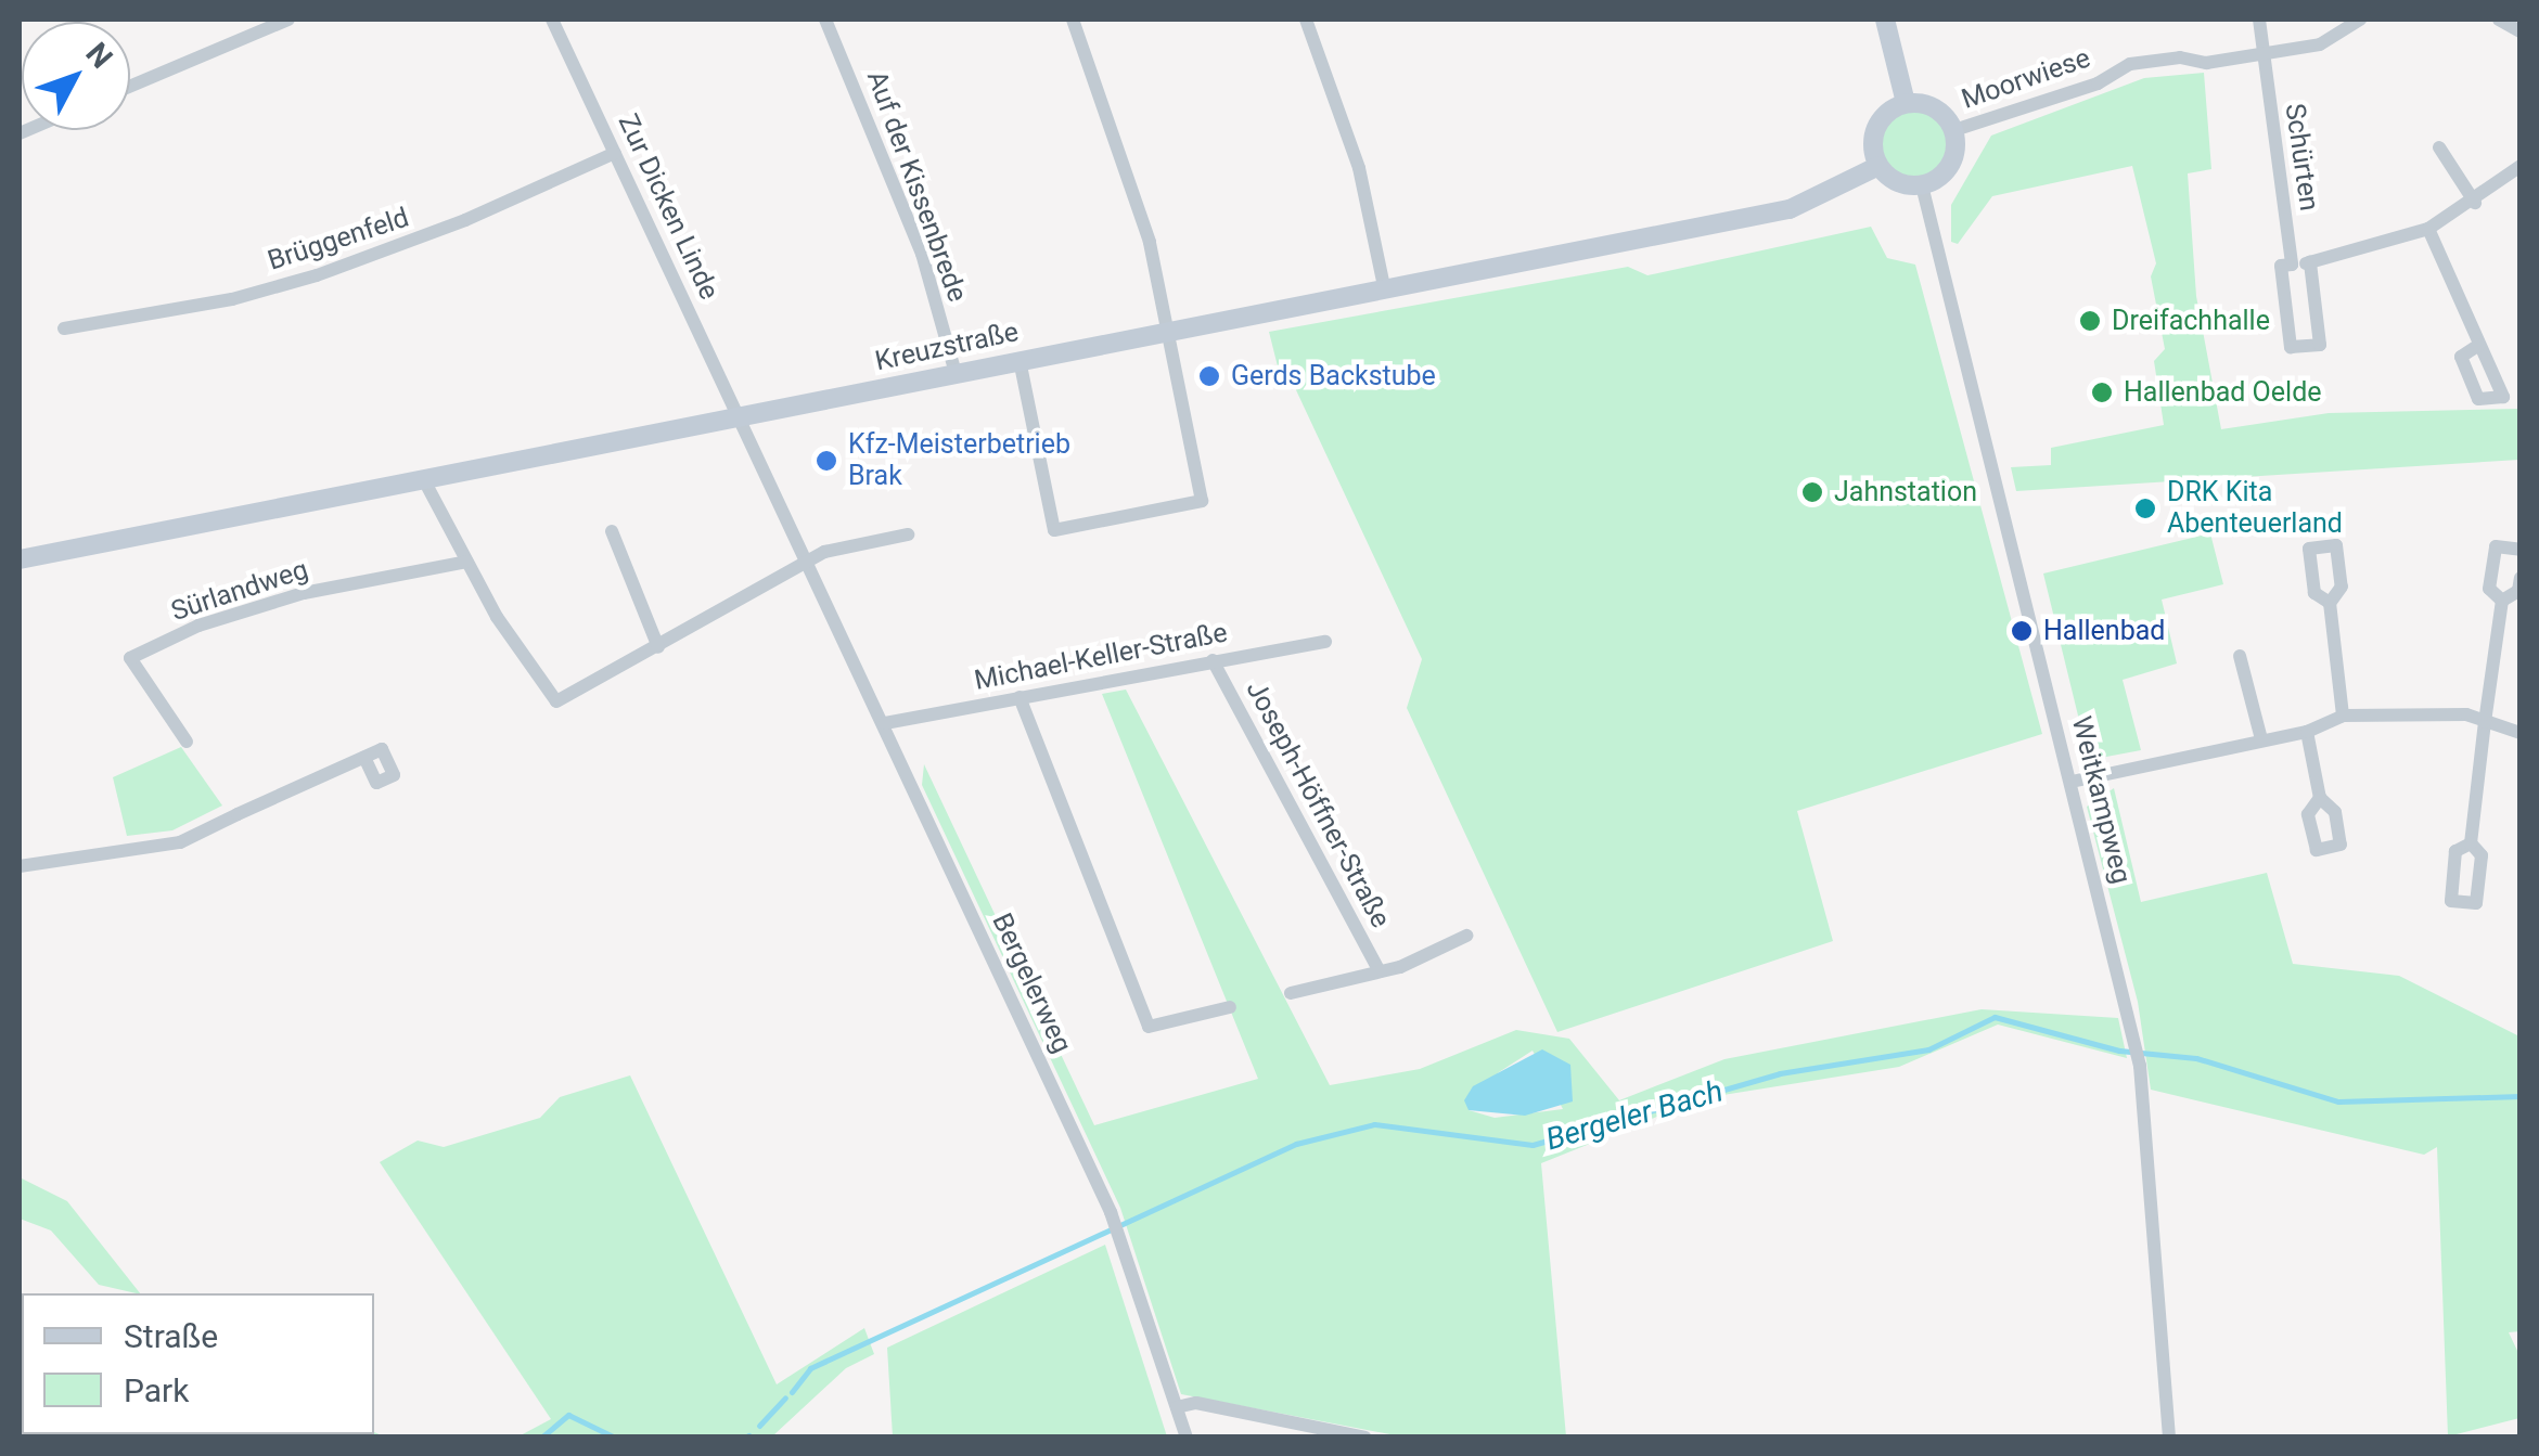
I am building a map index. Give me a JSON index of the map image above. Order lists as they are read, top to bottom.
{
  "streets": {
    "street": [
      "Moorwiese",
      "Schürten",
      "Auf der Kissenbrede",
      "Zur Dicken Linde",
      "Brüggenfeld",
      "Kreuzstraße",
      "Sürlandweg",
      "Michael-Keller-Straße",
      "Weitkampweg",
      "Joseph-Höffner-Straße",
      "Bergelerweg"
    ]
  },
  "crossings": [
    ["Moorwiese", "Schürten"],
    ["Moorwiese", "Kreuzstraße"],
    ["Moorwiese", "Weitkampweg"],
    ["Auf der Kissenbrede", "Kreuzstraße"],
    ["Zur Dicken Linde", "Brüggenfeld"],
    ["Zur Dicken Linde", "Kreuzstraße"],
    ["Zur Dicken Linde", "Bergelerweg"],
    ["Kreuzstraße", "Weitkampweg"],
    ["Kreuzstraße", "Bergelerweg"],
    ["Michael-Keller-Straße", "Joseph-Höffner-Straße"],
    ["Michael-Keller-Straße", "Bergelerweg"]
  ],
  "water": ["Bergeler Bach"],
  "places": [
    "Dreifachhalle",
    "Gerds Backstube",
    "Hallenbad Oelde",
    "Kfz-Meisterbetrieb Brak",
    "Jahnstation",
    "DRK Kita Abenteuerland",
    "Hallenbad"
  ],
  "legend": ["Straße", "Park"],
  "north": "top right"
}
